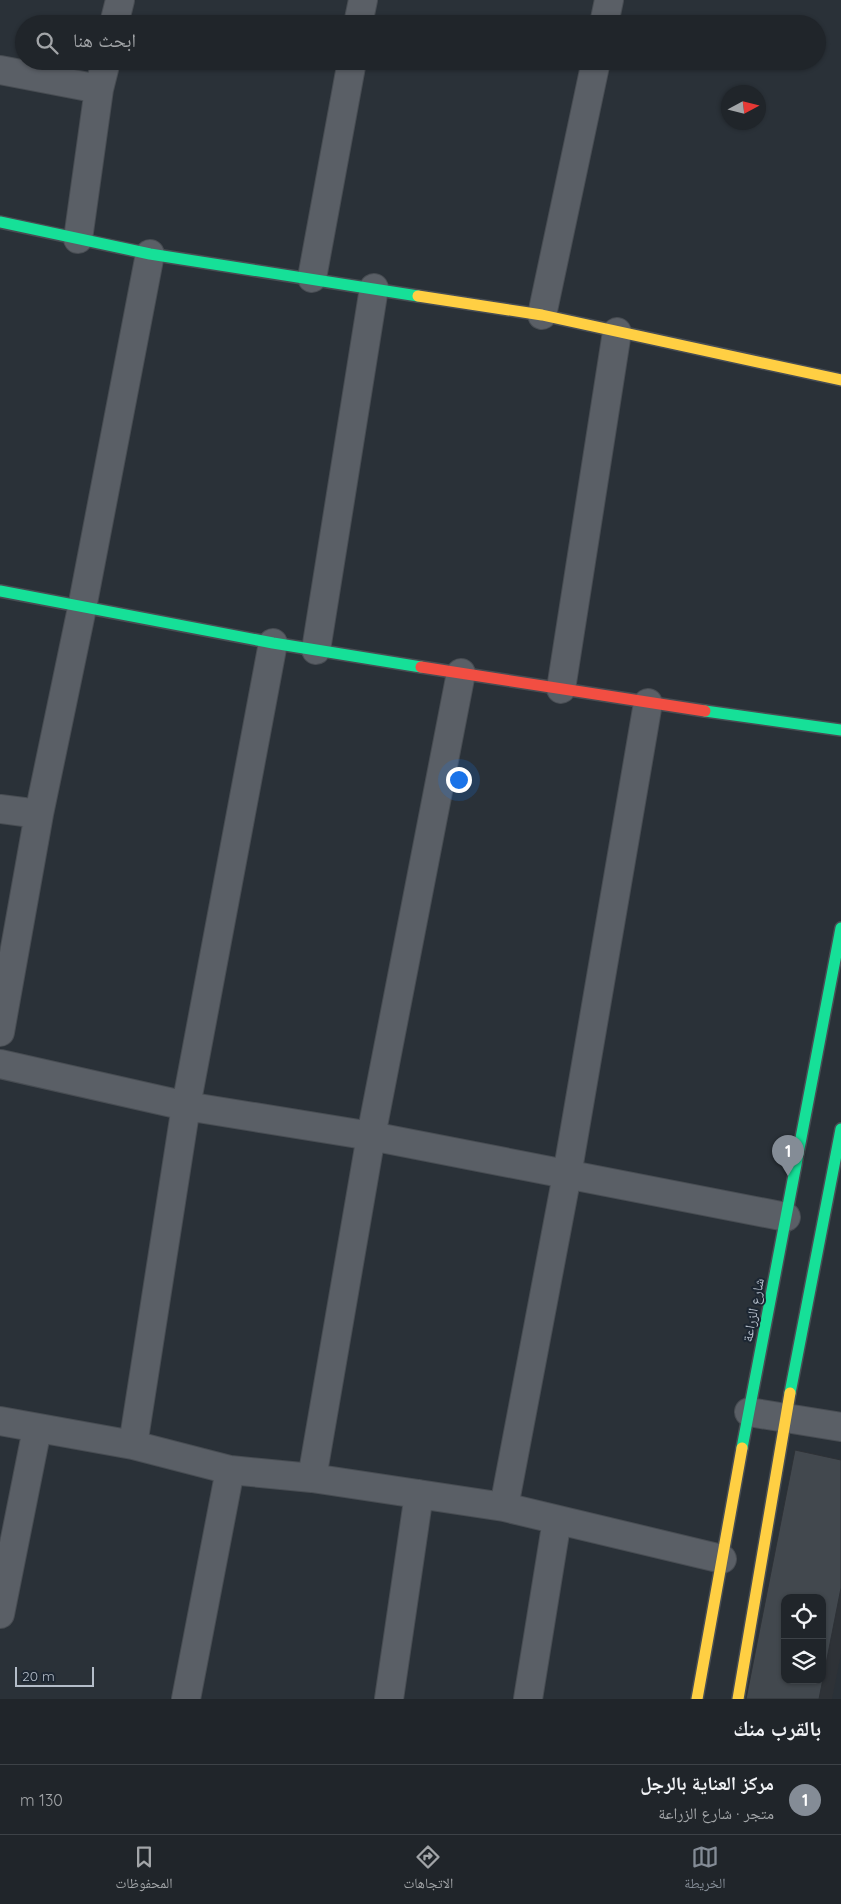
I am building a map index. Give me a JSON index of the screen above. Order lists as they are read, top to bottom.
{
  "streets": {
    "street": ["شارع الزراعة"]
  },
  "scale_bar": "20 m",
  "north": "right",
  "page": {
    "search": "ابحث هنا",
    "pins": "1",
    "scale": "20 m",
    "heading": "بالقرب منك",
    "list": [
      {
        "mark": "1",
        "name": "مركز العناية بالرجل",
        "note": "متجر · شارع الزراعة",
        "value": "130 m"
      }
    ],
    "nav": ["الخريطة", "الاتجاهات", "المحفوظات"]
  }
}
